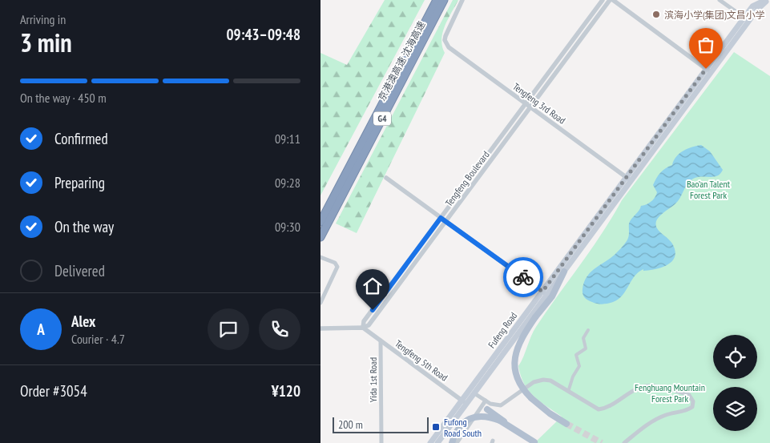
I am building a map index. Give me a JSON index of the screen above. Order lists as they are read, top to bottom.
{
  "streets": {
    "highway": ["京港澳高速 沈海高速", "G4"],
    "main road": ["Fufeng Road"],
    "street": [
      "Tengfeng 3rd Road",
      "Tengfeng Boulevard",
      "Tengfeng 5th Road",
      "Yida 1st Road"
    ]
  },
  "crossings": [
    ["Tengfeng 3rd Road", "Tengfeng Boulevard"],
    ["Tengfeng 3rd Road", "Fufeng Road"],
    ["Tengfeng Boulevard", "Tengfeng 5th Road"],
    ["Fufeng Road", "Tengfeng 5th Road"],
    ["Tengfeng 5th Road", "Yida 1st Road"]
  ],
  "parks": ["Bao’an Talent Forest Park", "Fenghuang Mountain Forest Park"],
  "places": {
    "other": ["滨海小学(集团)文昌小学"],
    "transit": ["Fufong Road South"]
  },
  "scale_bar": "200 m",
  "page": {
    "heading": ["3 min", "Arriving in", "09:43–09:48"],
    "panel": [
      "Alex",
      "Courier · 4.7",
      "Order #3054",
      "¥120"
    ],
    "bar": "On the way · 450 m",
    "list": [
      ["Confirmed", "09:11"],
      ["Preparing", "09:28"],
      ["On the way", "09:30"],
      "Delivered"
    ],
    "round": "A",
    "scale": "200 m"
  }
}
